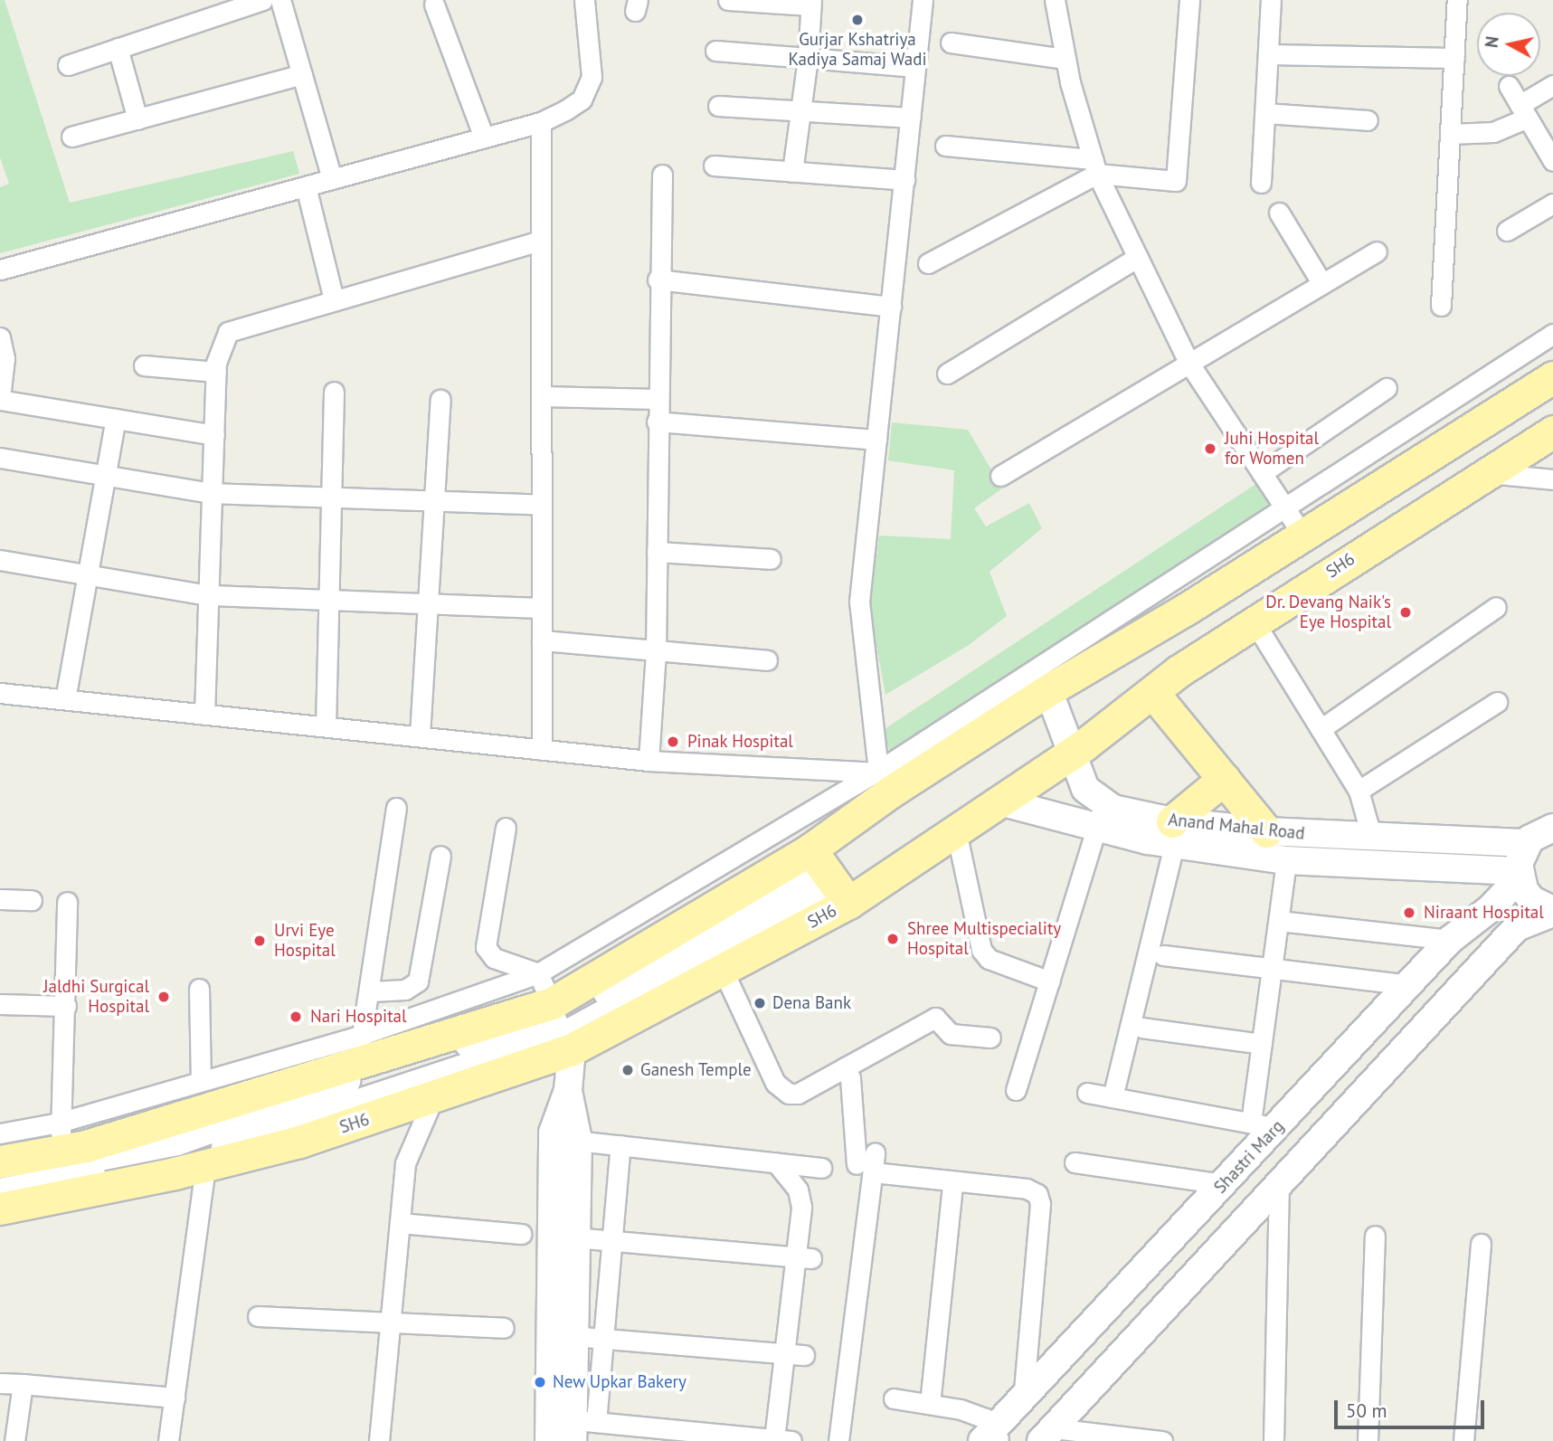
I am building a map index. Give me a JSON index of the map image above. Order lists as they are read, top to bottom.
{
  "streets": {
    "main road": ["SH6", "Anand Mahal Road", "Shastri Marg"]
  },
  "crossings": [
    ["SH6", "Anand Mahal Road"],
    ["Anand Mahal Road", "Shastri Marg"]
  ],
  "places": [
    "Gurjar Kshatriya Kadiya Samaj Wadi",
    "Juhi Hospital for Women",
    "Dr. Devang Naik's Eye Hospital",
    "Pinak Hospital",
    "Niraant Hospital",
    "Shree Multispeciality Hospital",
    "Urvi Eye Hospital",
    "Jaldhi Surgical Hospital",
    "Dena Bank",
    "Nari Hospital",
    "Ganesh Temple",
    "New Upkar Bakery"
  ],
  "scale_bar": "50 m",
  "north": "left"
}
